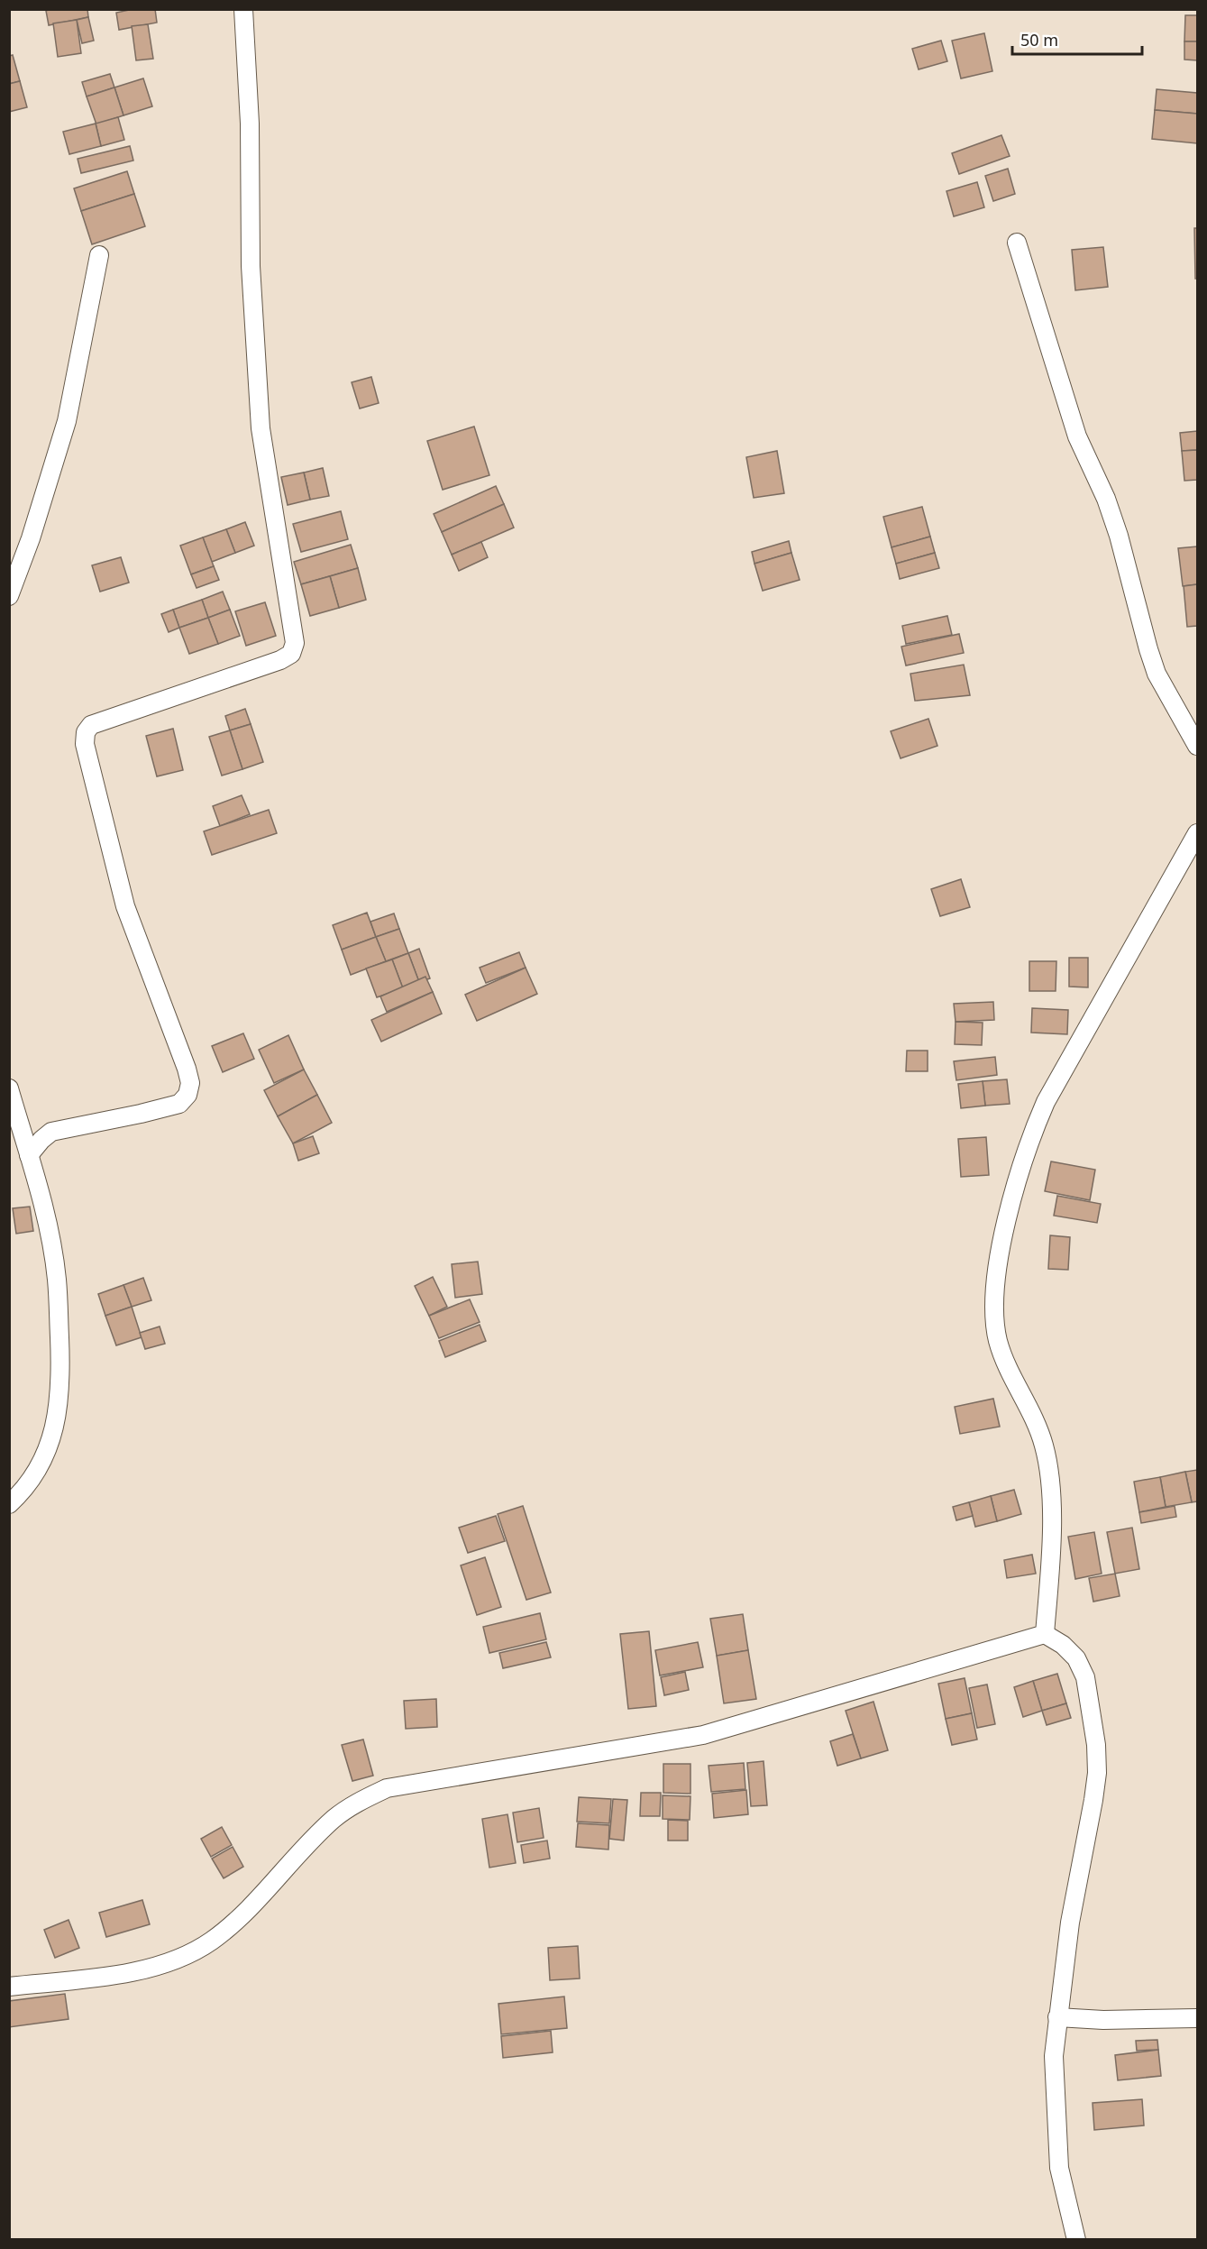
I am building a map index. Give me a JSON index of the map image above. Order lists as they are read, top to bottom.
{
  "scale_bar": "50 m"
}
